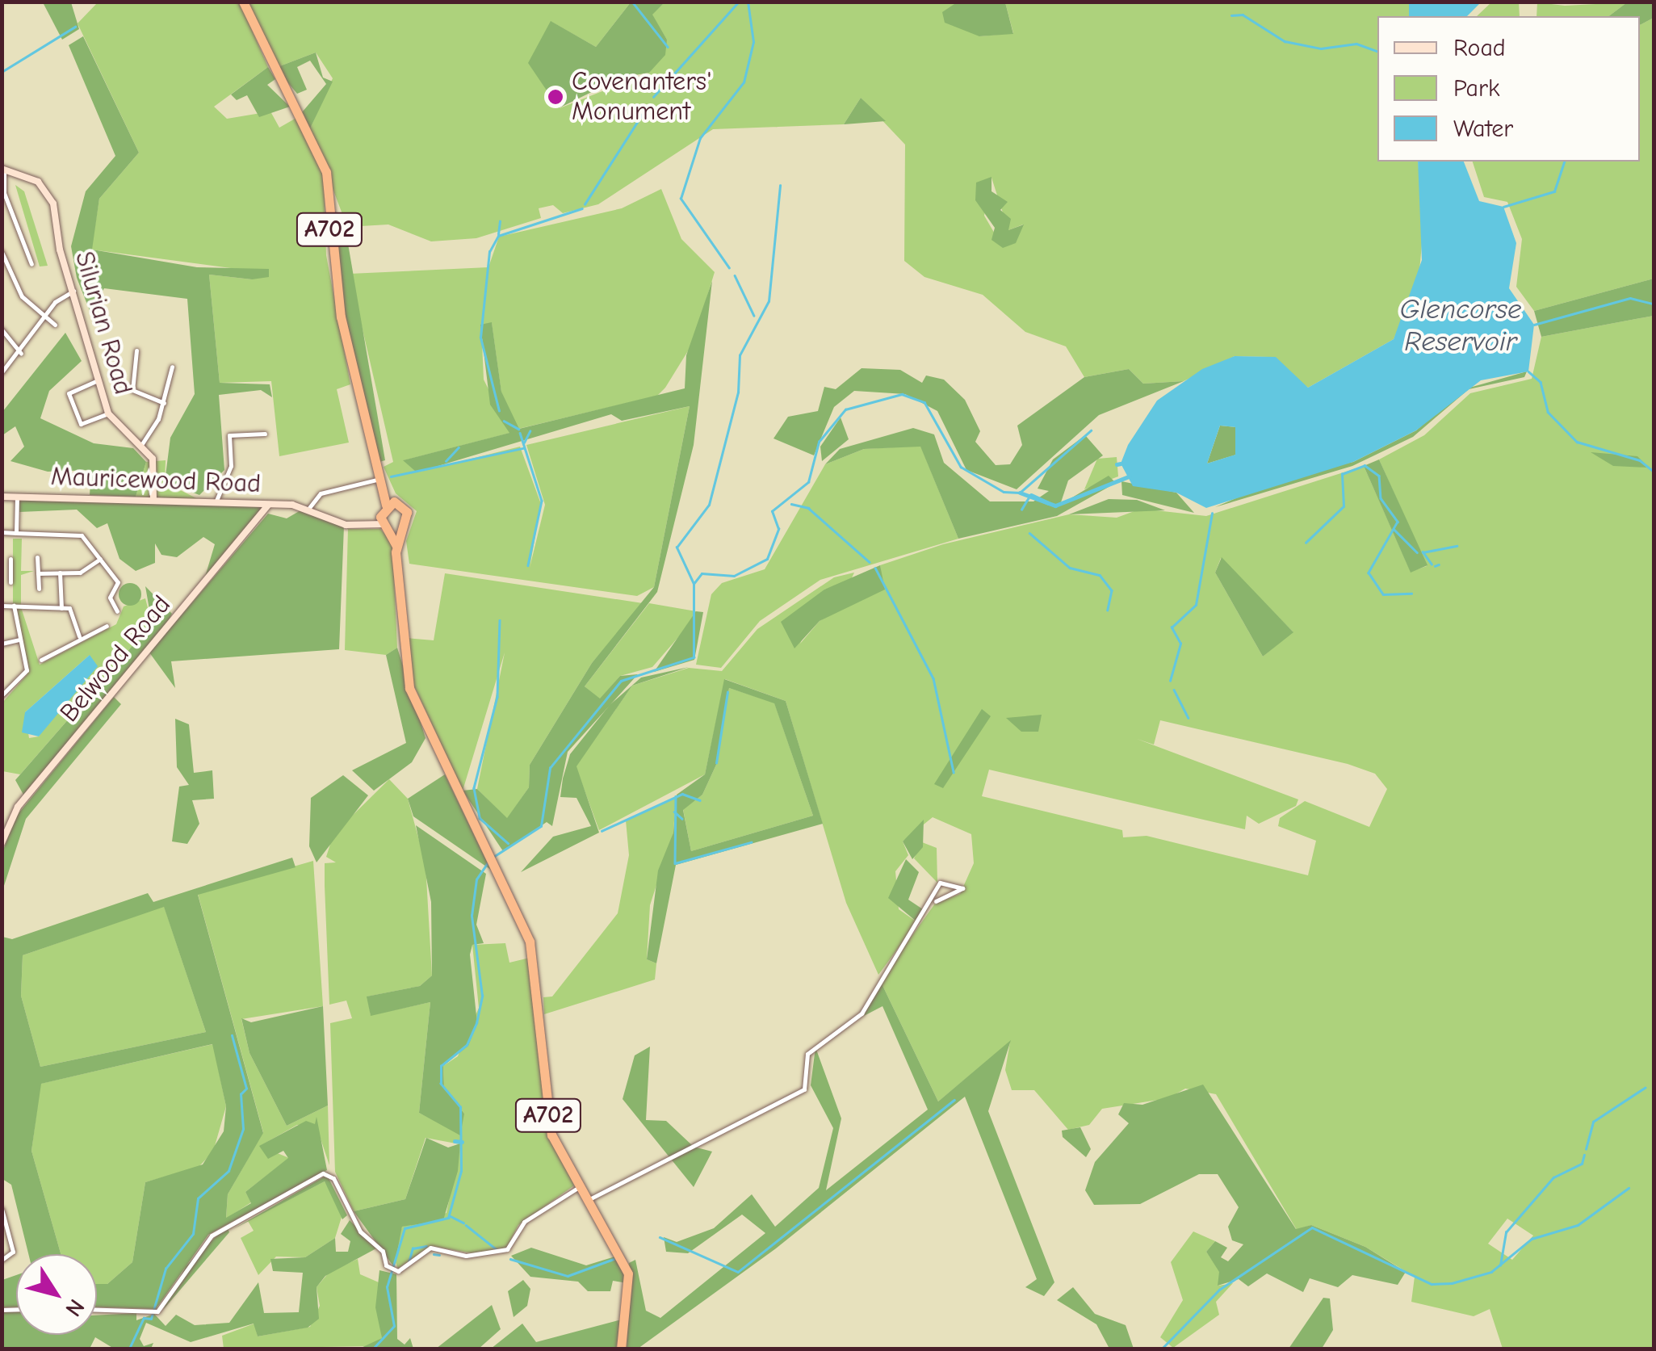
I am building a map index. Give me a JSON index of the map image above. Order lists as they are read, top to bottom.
{
  "streets": {
    "highway": ["A702"],
    "street": ["Silurian Road", "Mauricewood Road", "Belwood Road"]
  },
  "crossings": [
    ["A702", "Mauricewood Road"],
    ["Mauricewood Road", "Belwood Road"]
  ],
  "water": ["Glencorse Reservoir"],
  "places": ["Covenanters' Monument"],
  "legend": ["Road", "Park", "Water"],
  "north": "bottom right"
}
